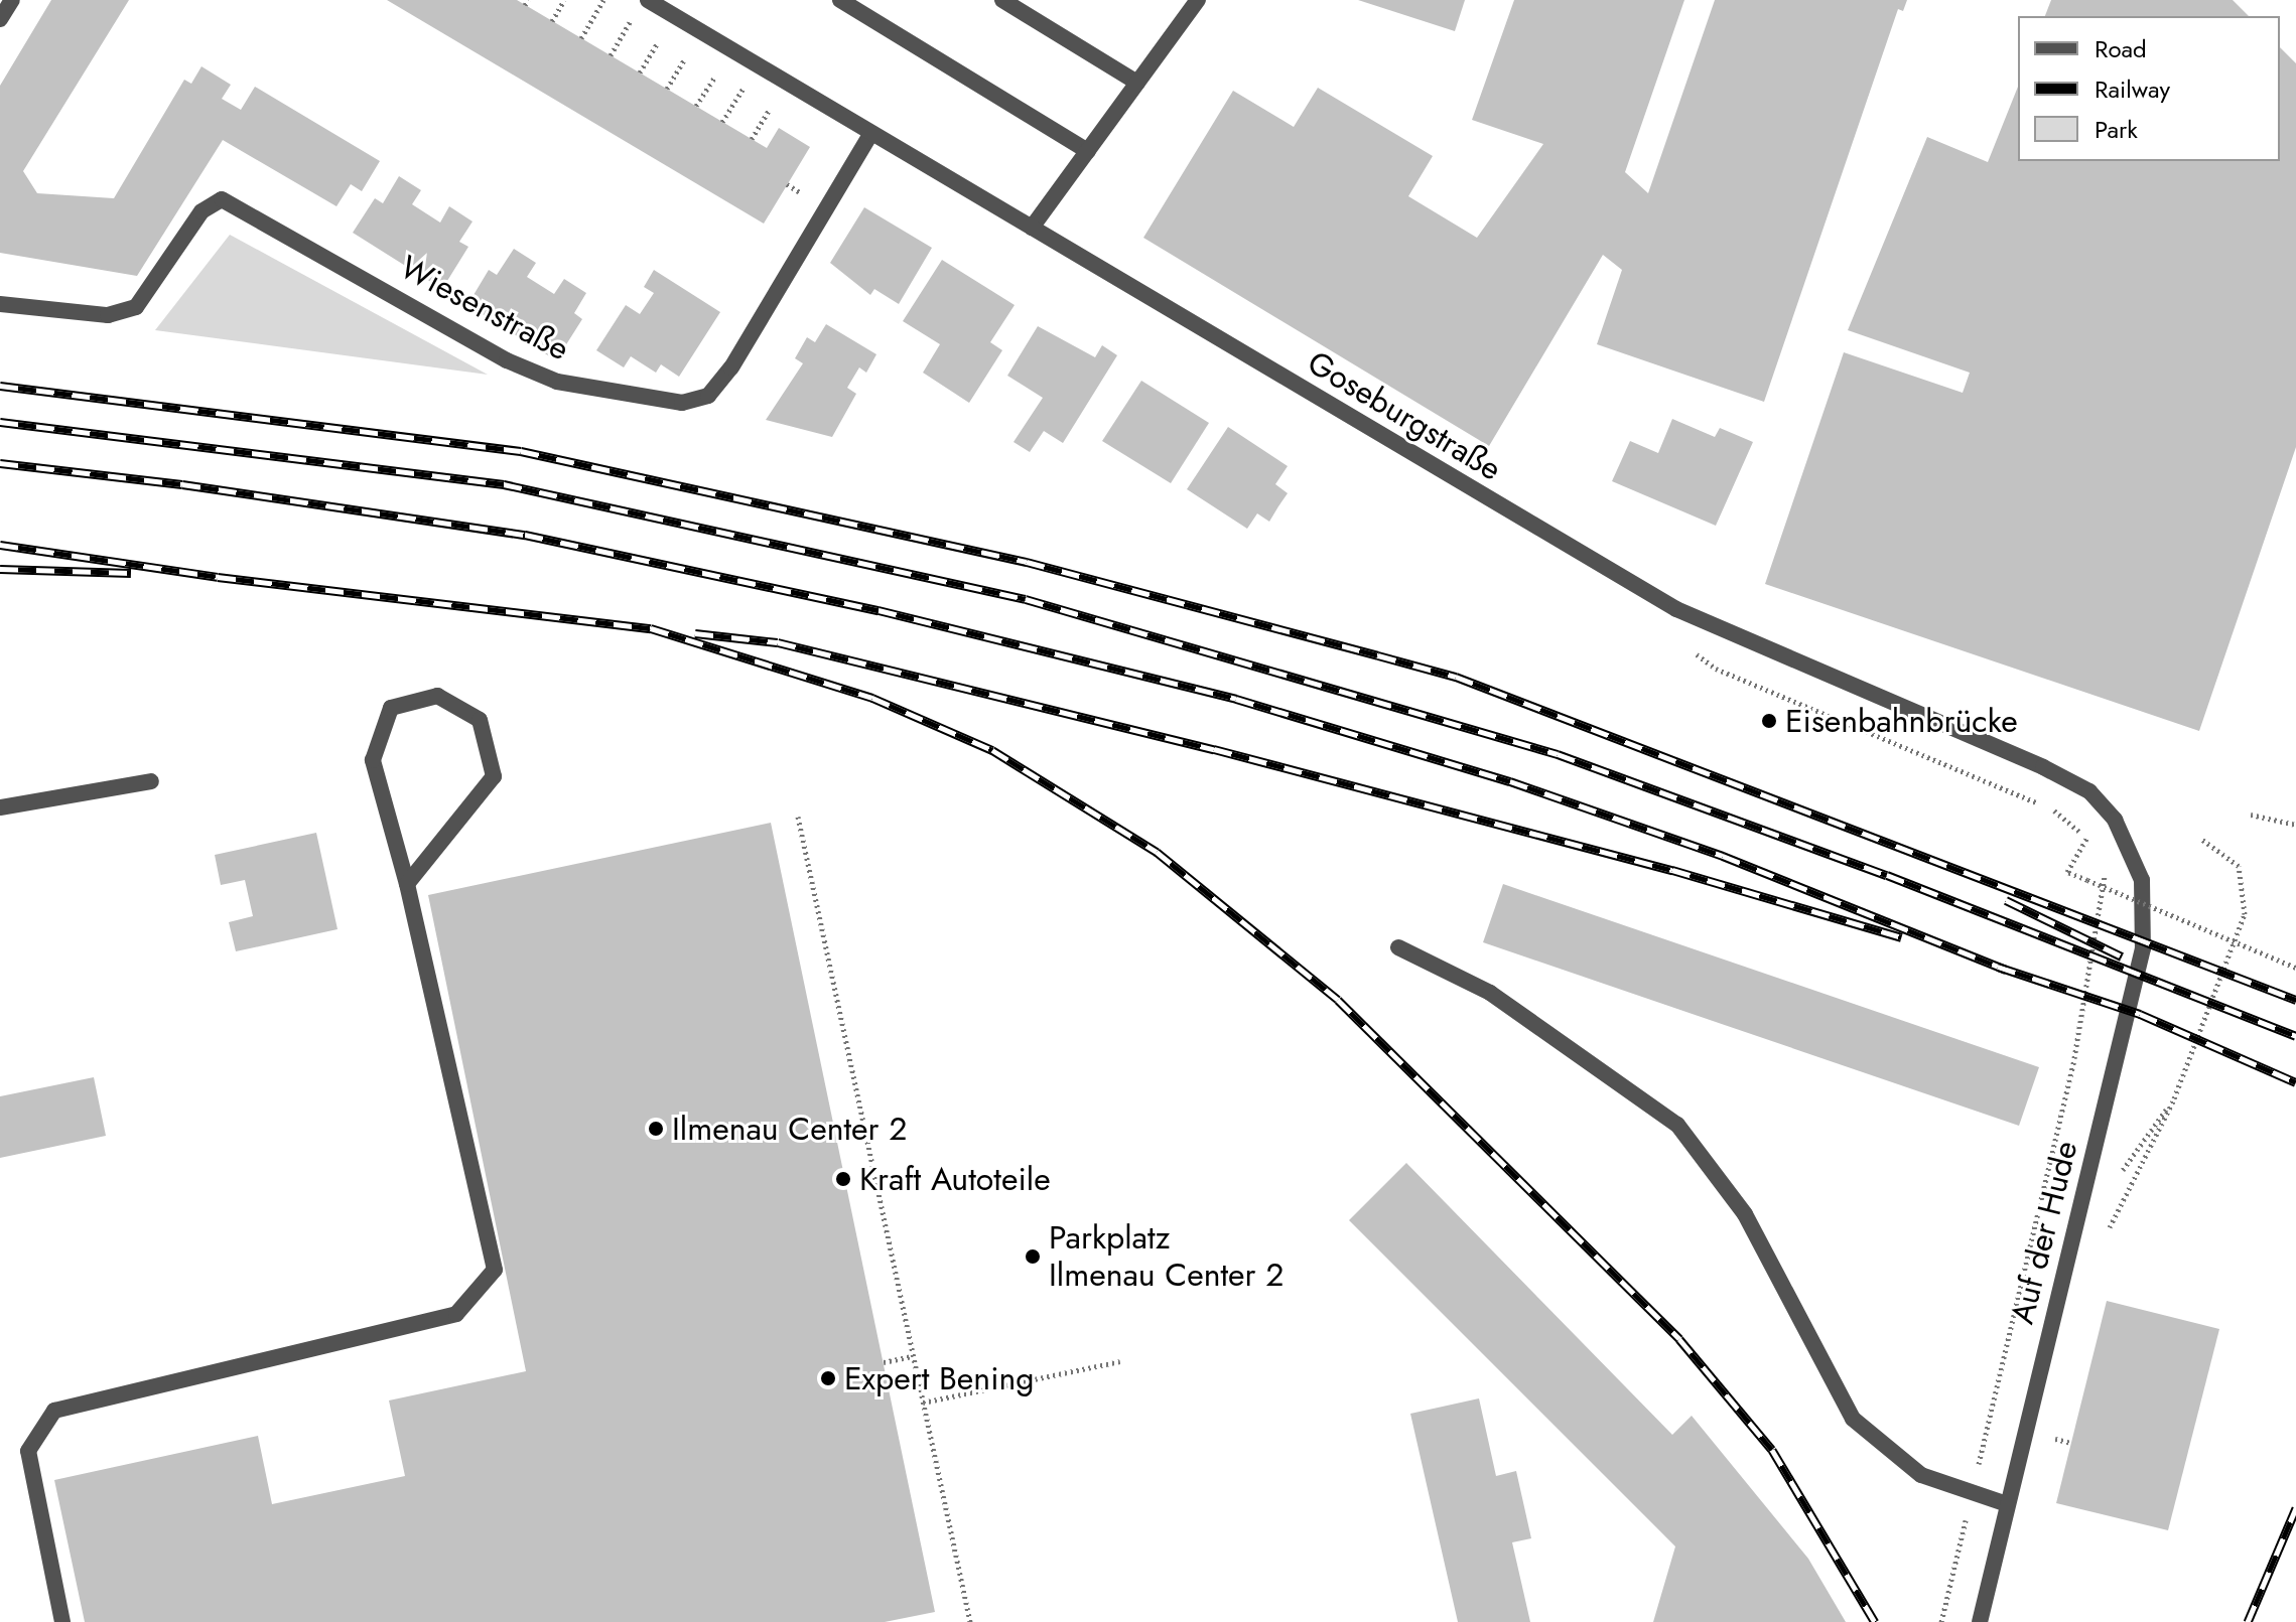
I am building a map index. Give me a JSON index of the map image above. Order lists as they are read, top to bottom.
{
  "streets": {
    "street": ["Wiesenstraße", "Goseburgstraße", "Auf der Hude"]
  },
  "crossings": [
    ["Wiesenstraße", "Goseburgstraße"],
    ["Goseburgstraße", "Auf der Hude"]
  ],
  "places": [
    "Eisenbahnbrücke",
    "Ilmenau Center 2",
    "Kraft Autoteile",
    "Parkplatz Ilmenau Center 2",
    "Expert Bening"
  ],
  "legend": ["Road", "Railway", "Park"]
}
